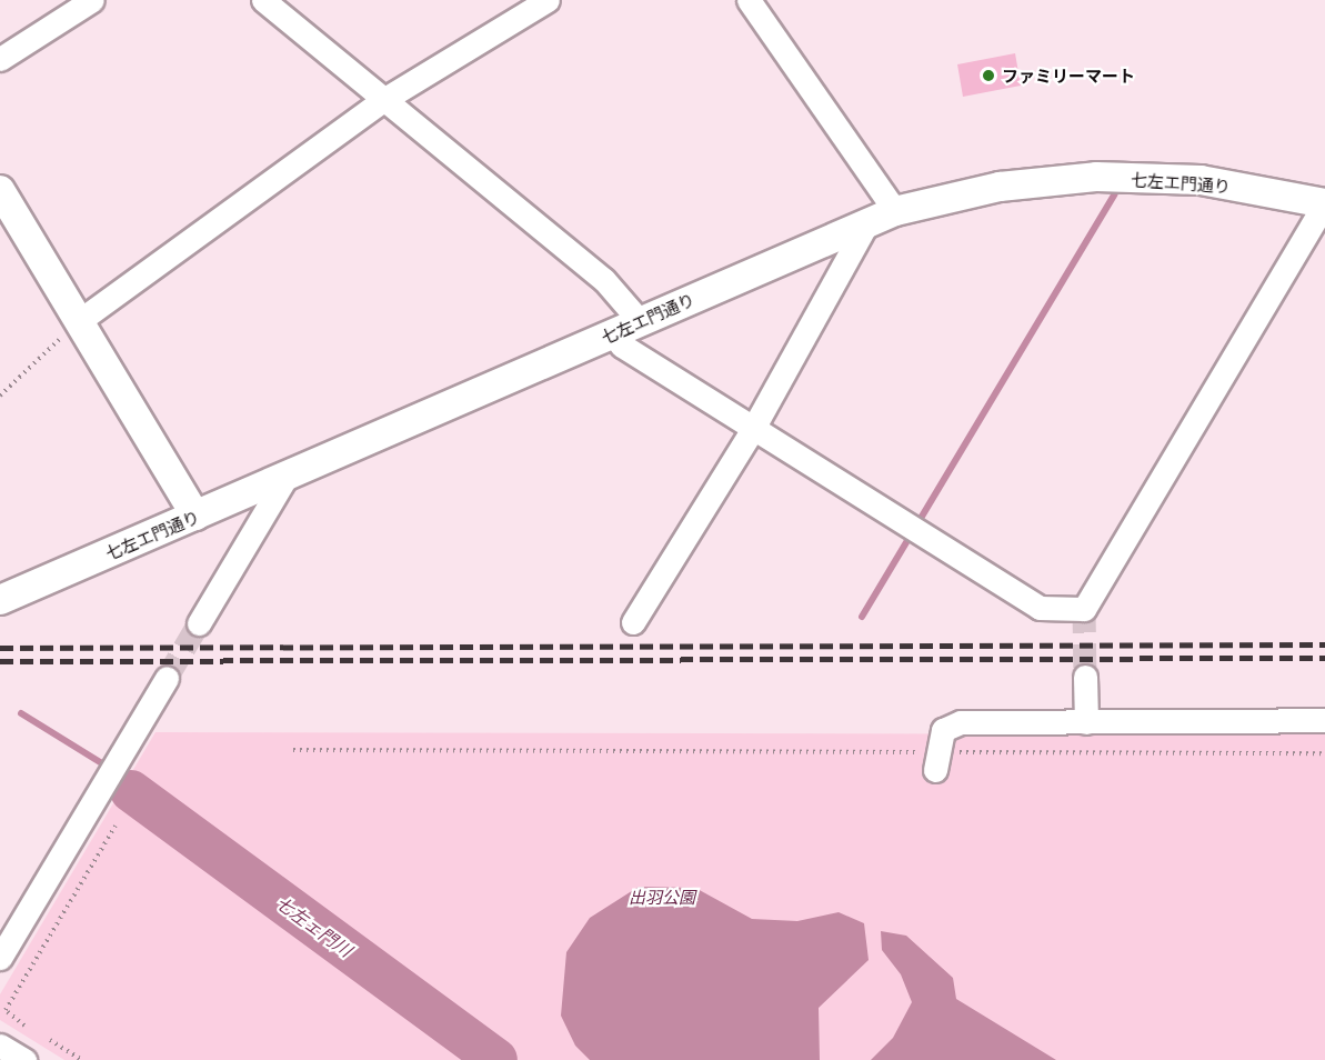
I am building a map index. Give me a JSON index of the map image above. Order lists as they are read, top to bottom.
{
  "streets": {
    "street": ["七左エ門通り"]
  },
  "water": ["七左ェ門川"],
  "parks": ["出羽公園"],
  "places": ["ファミリーマート"]
}
